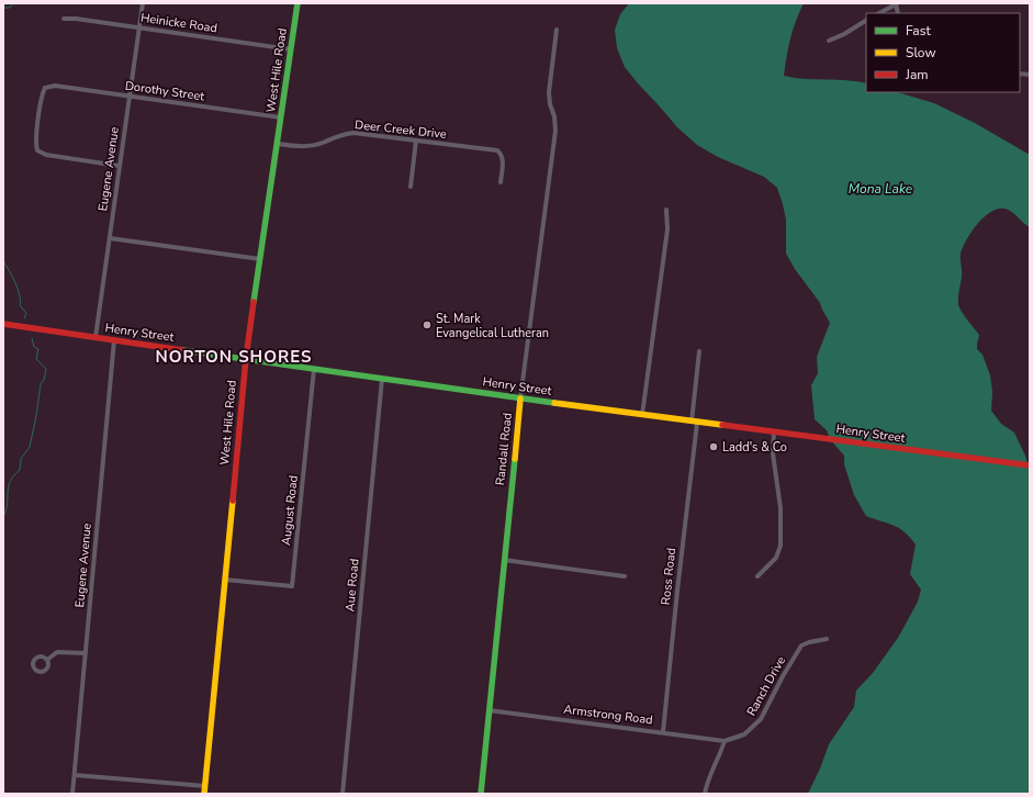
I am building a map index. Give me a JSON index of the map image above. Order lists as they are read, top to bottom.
{
  "streets": {
    "street": [
      "Heinicke Road",
      "West Hile Road",
      "Dorothy Street",
      "Deer Creek Drive",
      "Eugene Avenue",
      "Henry Street",
      "Randall Road",
      "August Road",
      "Ross Road",
      "Aue Road",
      "Ranch Drive",
      "Armstrong Road"
    ]
  },
  "crossings": [
    ["Heinicke Road", "West Hile Road"],
    ["Heinicke Road", "Eugene Avenue"],
    ["West Hile Road", "Dorothy Street"],
    ["West Hile Road", "Deer Creek Drive"],
    ["West Hile Road", "Henry Street"],
    ["West Hile Road", "August Road"],
    ["Dorothy Street", "Eugene Avenue"],
    ["Eugene Avenue", "Henry Street"],
    ["Henry Street", "Randall Road"],
    ["Henry Street", "August Road"],
    ["Henry Street", "Ross Road"],
    ["Henry Street", "Aue Road"],
    ["Randall Road", "Armstrong Road"],
    ["Ross Road", "Armstrong Road"],
    ["Ranch Drive", "Armstrong Road"]
  ],
  "districts": ["NORTON SHORES"],
  "water": ["Mona Lake"],
  "places": ["St. Mark Evangelical Lutheran", "Ladd's & Co"],
  "legend": ["Fast", "Slow", "Jam"]
}
